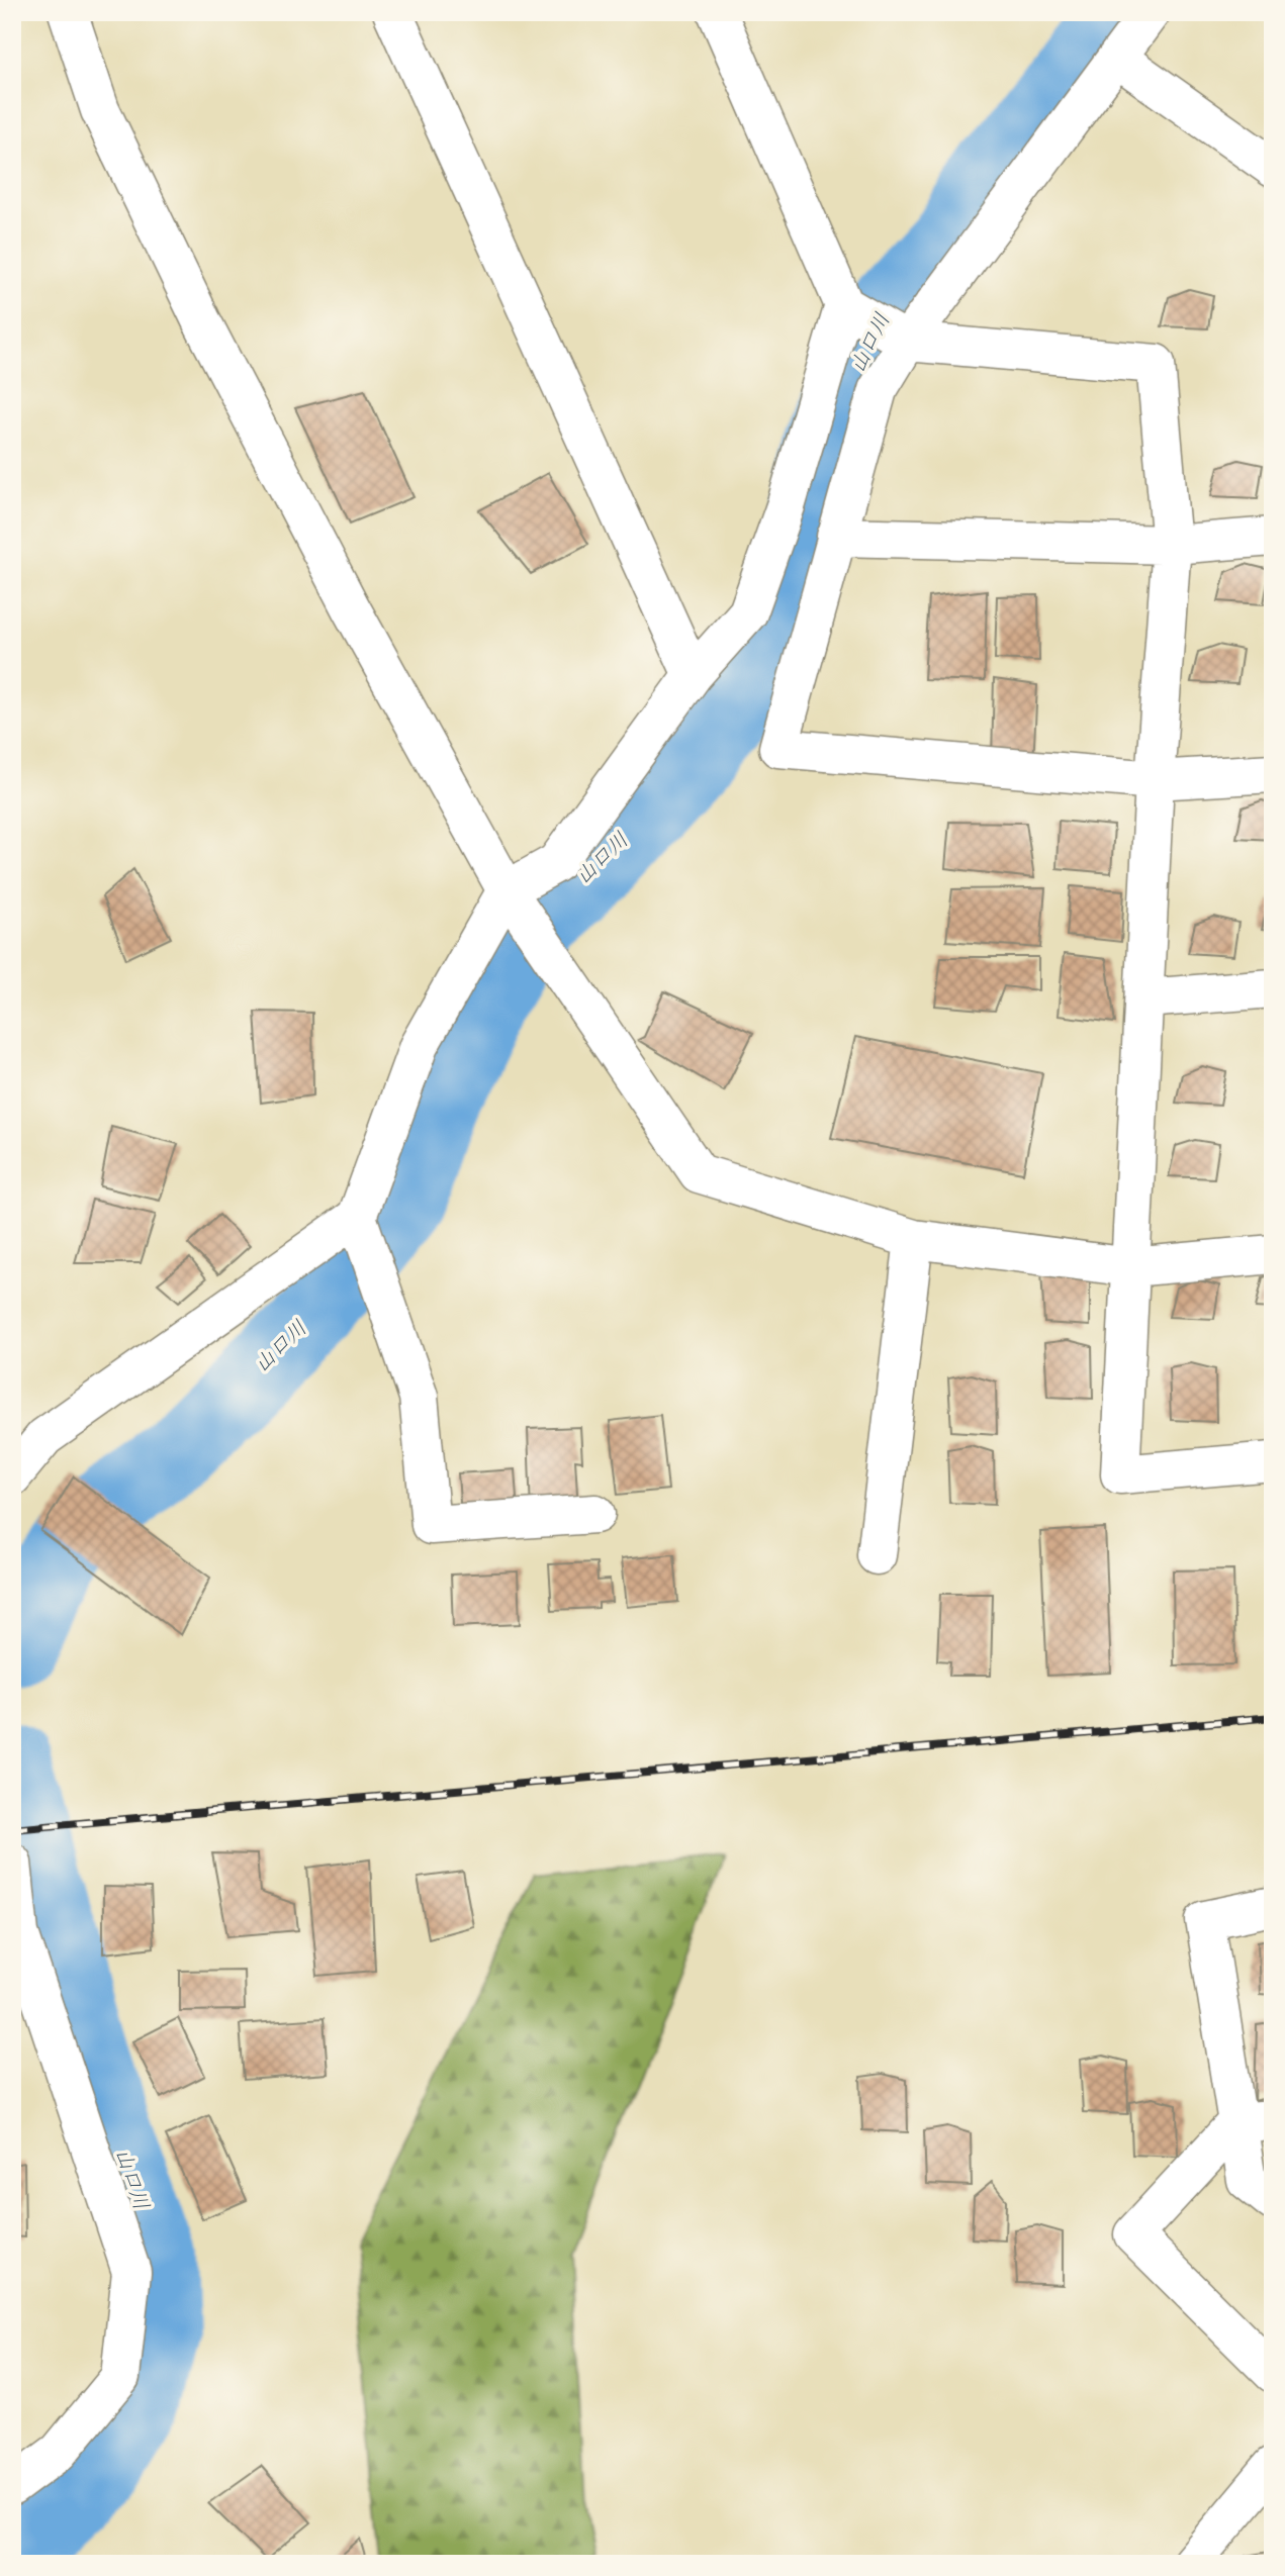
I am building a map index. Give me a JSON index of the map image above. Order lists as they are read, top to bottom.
{
  "water": ["山口川"]
}
